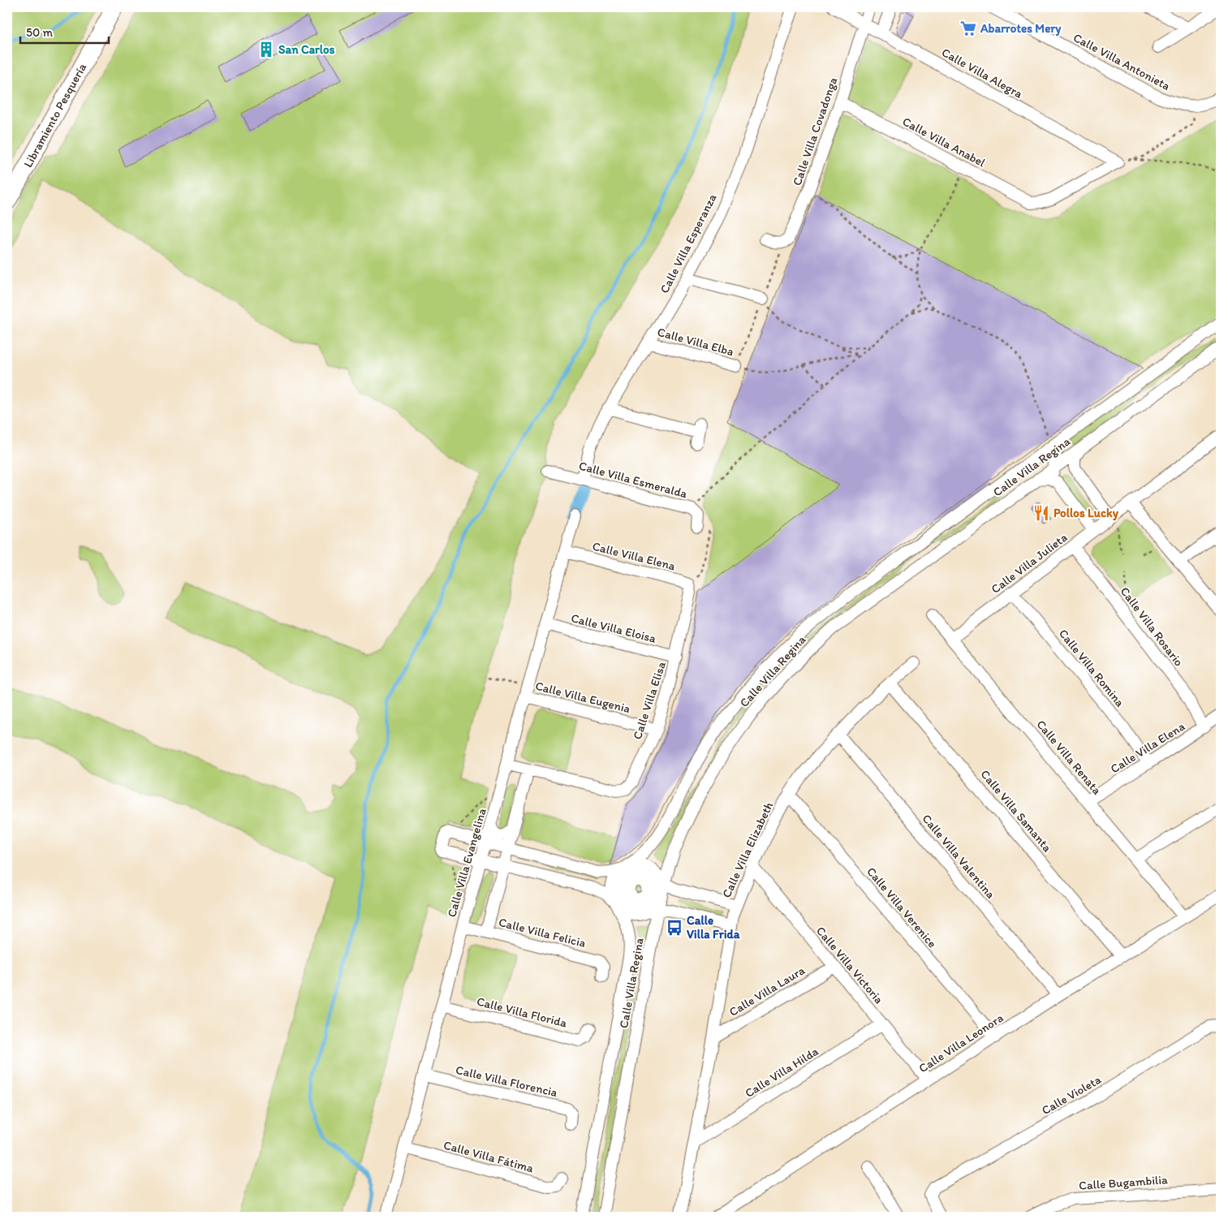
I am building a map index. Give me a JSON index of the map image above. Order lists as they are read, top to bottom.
{
  "streets": {
    "main road": ["Libramiento Pesquería"],
    "street": [
      "Calle Villa Antonieta",
      "Calle Villa Alegra",
      "Calle Villa Covadonga",
      "Calle Villa Anabel",
      "Calle Villa Esperanza",
      "Calle Villa Elba",
      "Calle Villa Regina",
      "Calle Villa Esmeralda",
      "Calle Villa Elena",
      "Calle Villa Julieta",
      "Calle Villa Rosario",
      "Calle Villa Eloisa",
      "Calle Villa Romina",
      "Calle Villa Eugenia",
      "Calle Villa Elisa",
      "Calle Villa Renata",
      "Calle Villa Samanta",
      "Calle Villa Elizabeth",
      "Calle Villa Valentina",
      "Calle Villa Evangelina",
      "Calle Villa Verenice",
      "Calle Villa Felicia",
      "Calle Villa Victoria",
      "Calle Villa Laura",
      "Calle Villa Florida",
      "Calle Villa Leonora",
      "Calle Villa Hilda",
      "Calle Villa Florencia",
      "Calle Violeta",
      "Calle Villa Fátima",
      "Calle Bugambilia"
    ]
  },
  "crossings": [
    ["Calle Villa Alegra", "Calle Villa Covadonga"],
    ["Calle Villa Alegra", "Calle Villa Anabel"],
    ["Calle Villa Covadonga", "Calle Villa Anabel"],
    ["Calle Villa Esperanza", "Calle Villa Elba"],
    ["Calle Villa Esperanza", "Calle Villa Esmeralda"],
    ["Calle Villa Elena", "Calle Villa Rosario"],
    ["Calle Villa Elena", "Calle Villa Romina"],
    ["Calle Villa Elena", "Calle Villa Elisa"],
    ["Calle Villa Elena", "Calle Villa Renata"],
    ["Calle Villa Elena", "Calle Villa Evangelina"],
    ["Calle Villa Julieta", "Calle Villa Rosario"],
    ["Calle Villa Julieta", "Calle Villa Romina"],
    ["Calle Villa Julieta", "Calle Villa Renata"],
    ["Calle Villa Eloisa", "Calle Villa Elisa"],
    ["Calle Villa Eloisa", "Calle Villa Evangelina"],
    ["Calle Villa Eugenia", "Calle Villa Elisa"],
    ["Calle Villa Eugenia", "Calle Villa Evangelina"],
    ["Calle Villa Elisa", "Calle Villa Evangelina"],
    ["Calle Villa Renata", "Calle Villa Leonora"],
    ["Calle Villa Samanta", "Calle Villa Elizabeth"],
    ["Calle Villa Samanta", "Calle Villa Leonora"],
    ["Calle Villa Elizabeth", "Calle Villa Valentina"],
    ["Calle Villa Elizabeth", "Calle Villa Verenice"],
    ["Calle Villa Elizabeth", "Calle Villa Victoria"],
    ["Calle Villa Elizabeth", "Calle Villa Laura"],
    ["Calle Villa Elizabeth", "Calle Villa Hilda"],
    ["Calle Villa Valentina", "Calle Villa Leonora"],
    ["Calle Villa Evangelina", "Calle Villa Felicia"],
    ["Calle Villa Evangelina", "Calle Villa Florida"],
    ["Calle Villa Evangelina", "Calle Villa Florencia"],
    ["Calle Villa Evangelina", "Calle Villa Fátima"],
    ["Calle Villa Verenice", "Calle Villa Leonora"],
    ["Calle Villa Victoria", "Calle Villa Laura"],
    ["Calle Villa Victoria", "Calle Villa Leonora"],
    ["Calle Villa Victoria", "Calle Villa Hilda"]
  ],
  "places": {
    "supermarket": ["Abarrotes Mery"],
    "building": ["San Carlos"],
    "restaurant": ["Pollos Lucky"],
    "bus stop": ["Calle Villa Frida"]
  },
  "scale_bar": "50 m"
}
